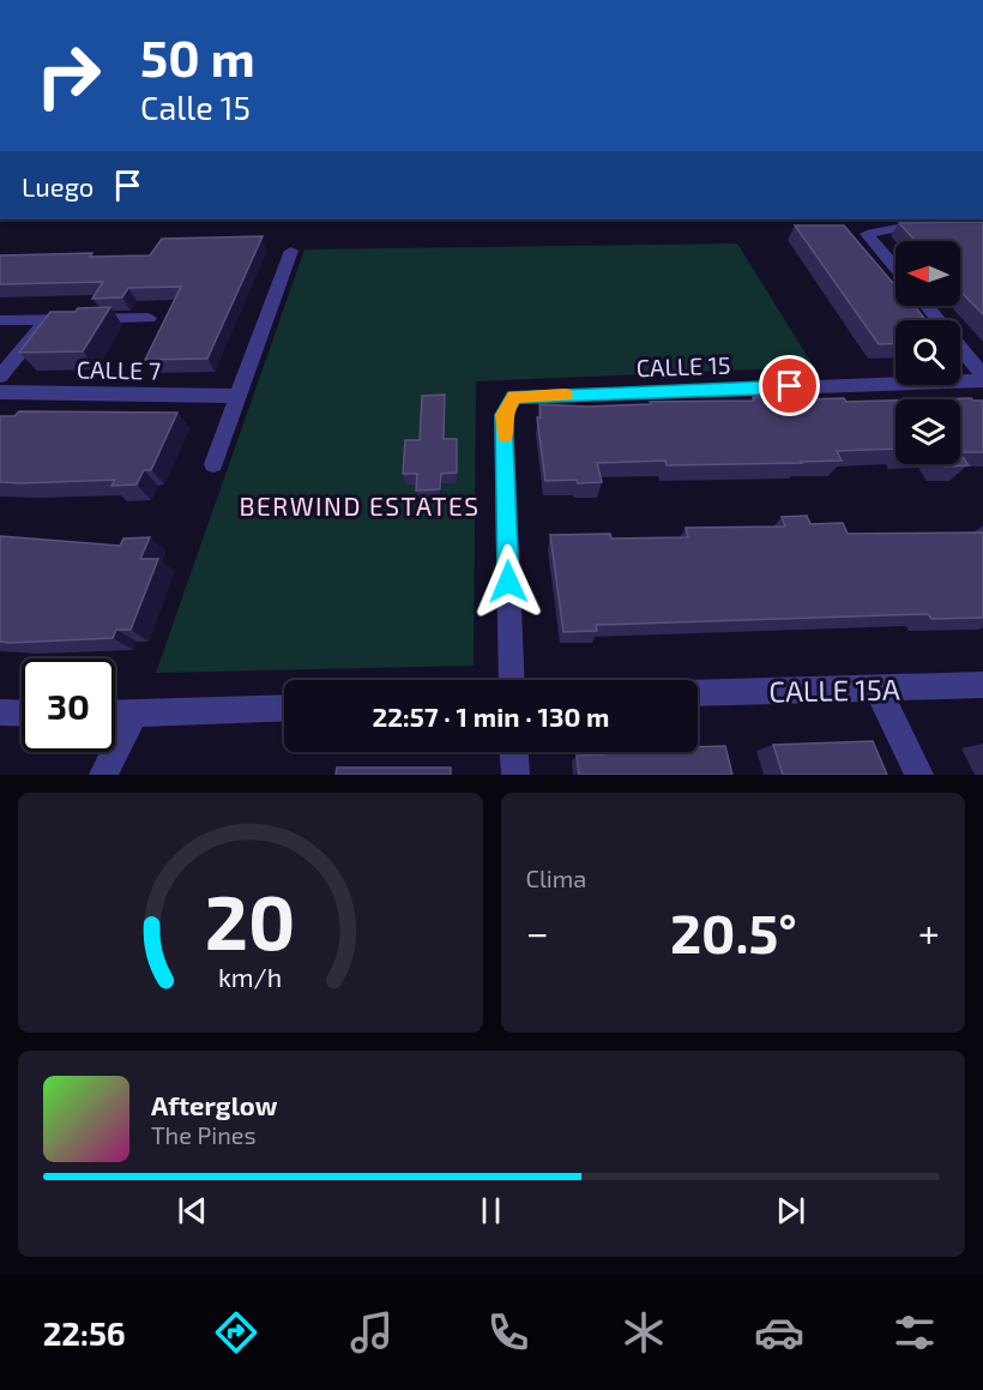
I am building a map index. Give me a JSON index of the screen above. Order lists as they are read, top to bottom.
{
  "streets": {
    "street": ["CALLE 15", "CALLE 7", "CALLE 15A"]
  },
  "districts": ["BERWIND ESTATES"],
  "north": "left",
  "page": {
    "turn": ["50 m", "Calle 15"],
    "then": "Luego",
    "limit": "30",
    "trip": "22:57 · 1 min · 130 m",
    "tile": "Clima",
    "heat": ["−", "20.5°", "+"],
    "song": ["Afterglow", "The Pines"],
    "tabs": "22:56",
    "gauge": ["20", "km/h"]
  }
}
